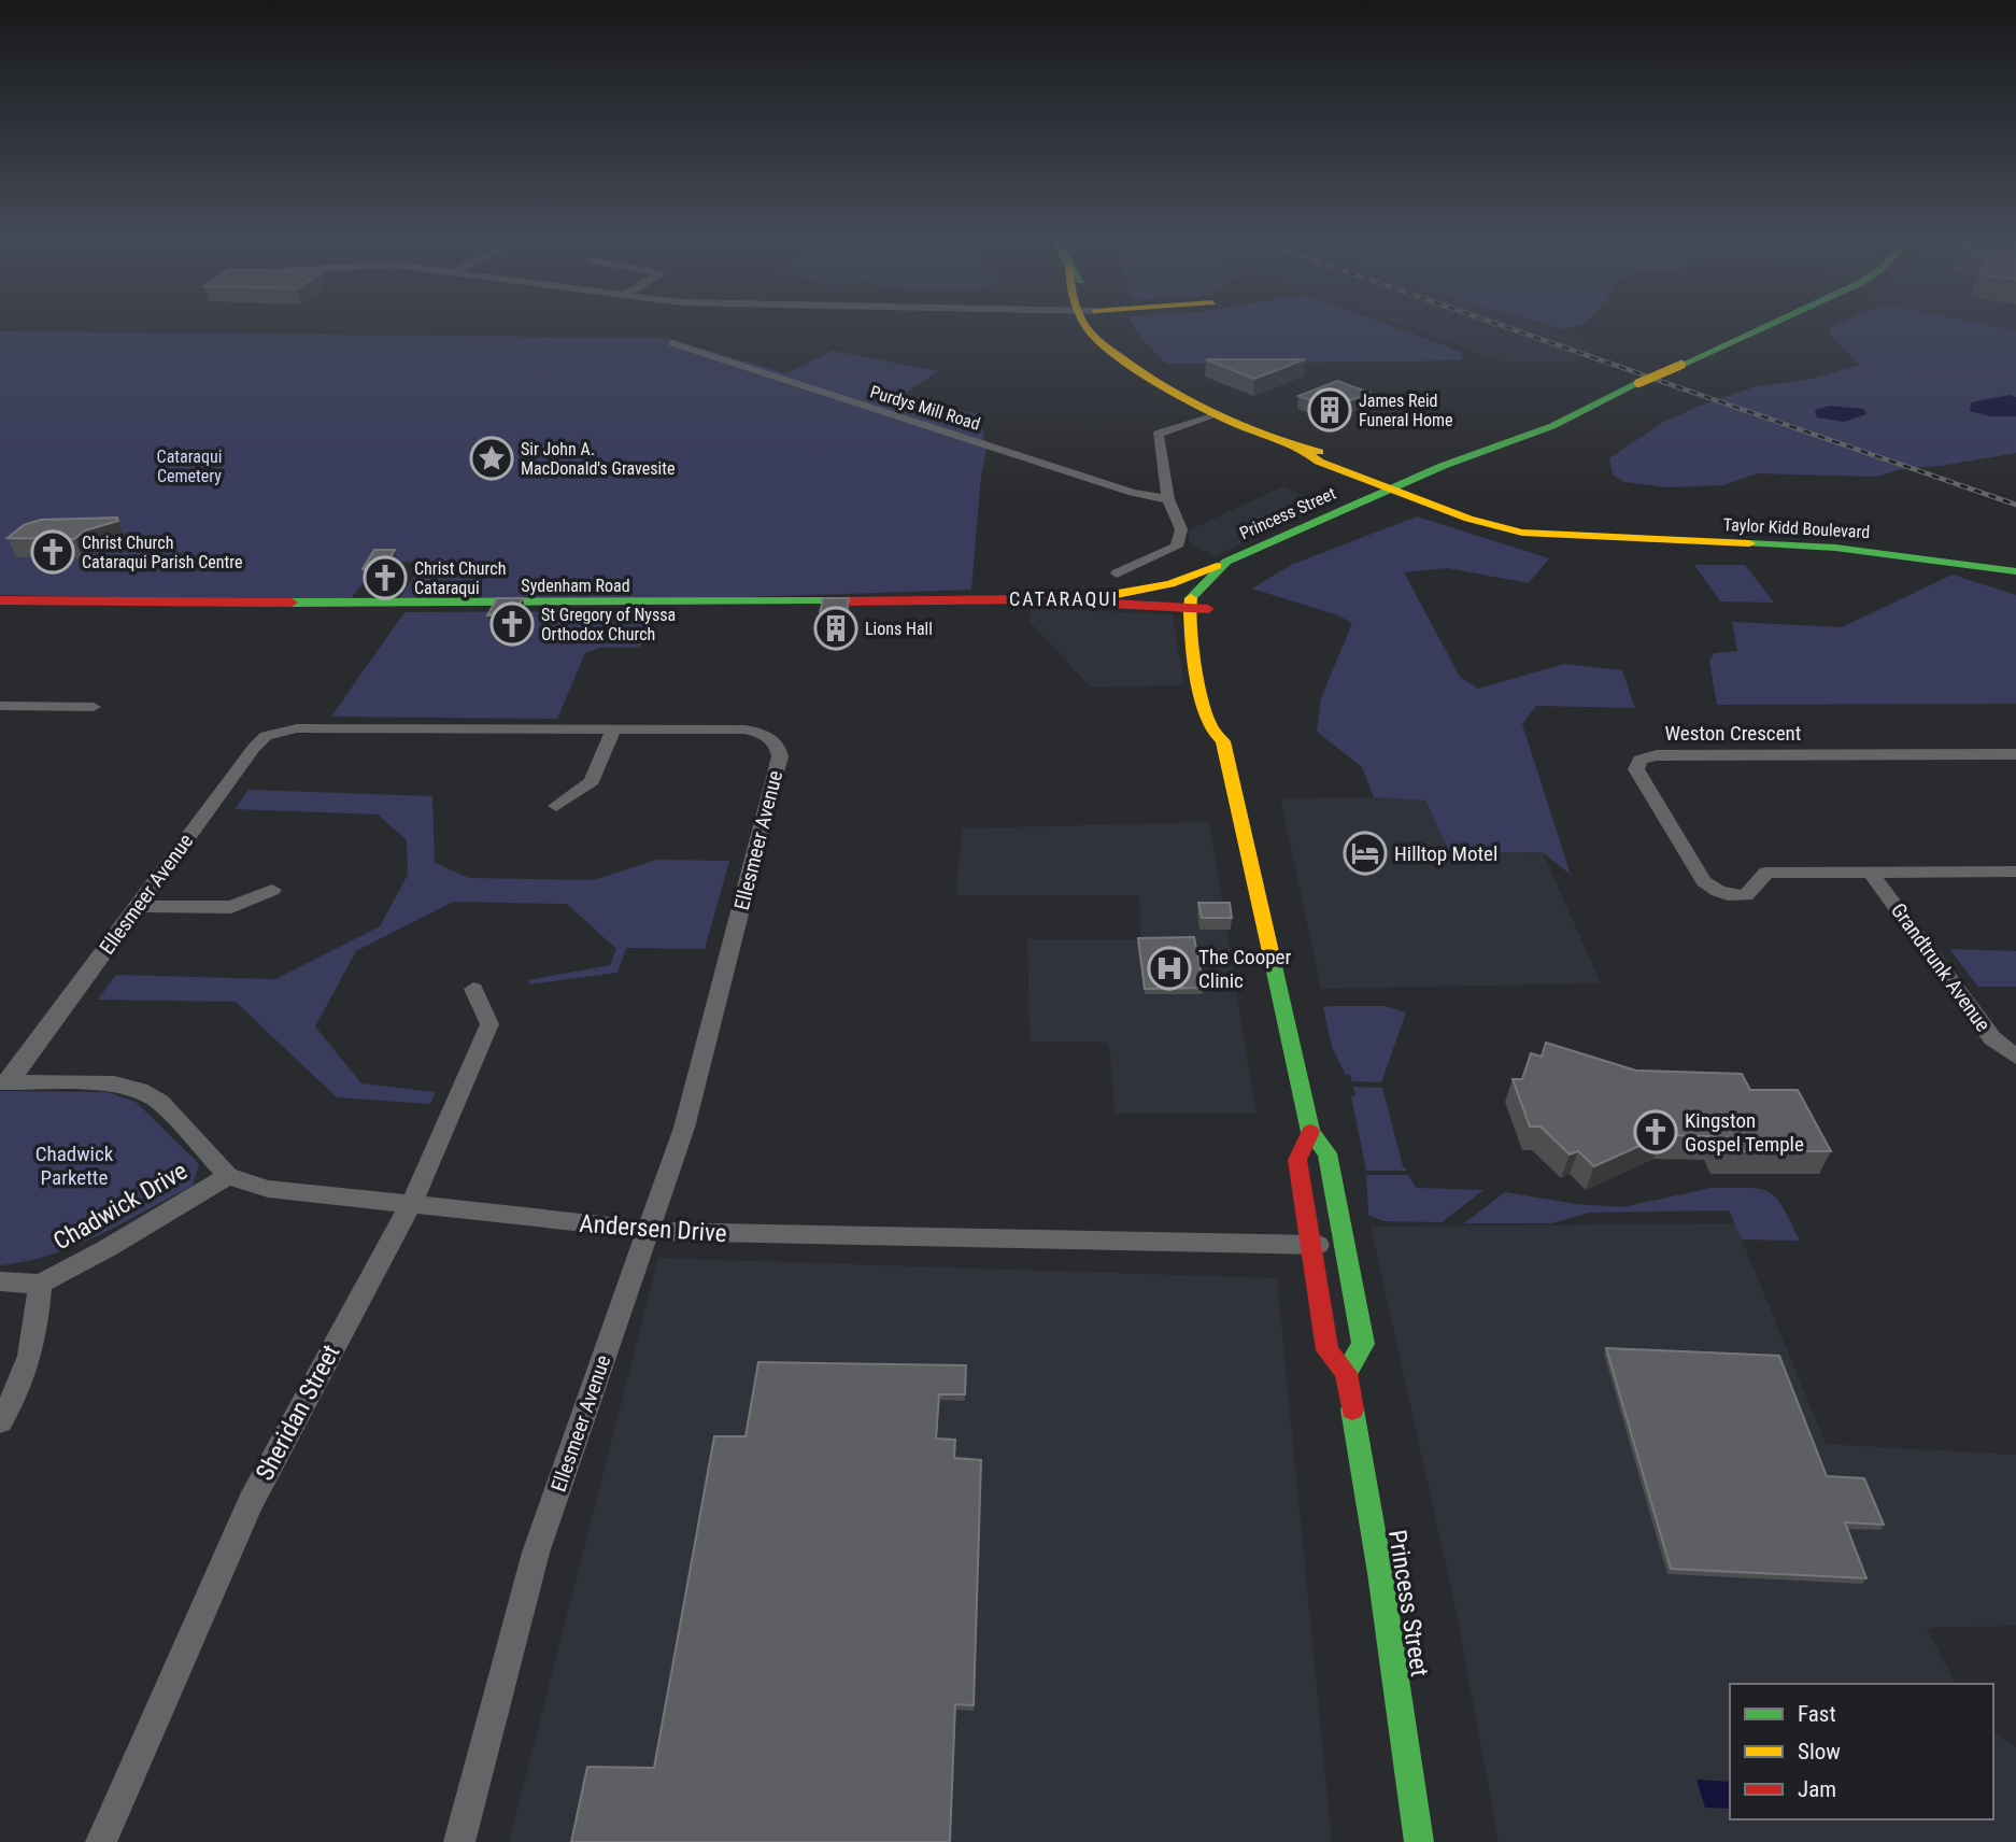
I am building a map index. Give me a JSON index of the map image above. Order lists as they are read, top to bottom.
{
  "streets": {
    "main road": ["Princess Street", "Taylor Kidd Boulevard", "Sydenham Road"],
    "street": [
      "Purdys Mill Road",
      "Weston Crescent",
      "Ellesmeer Avenue",
      "Grandtrunk Avenue",
      "Chadwick Drive",
      "Andersen Drive",
      "Sheridan Street"
    ]
  },
  "crossings": [
    ["Princess Street", "Taylor Kidd Boulevard"],
    ["Princess Street", "Sydenham Road"],
    ["Princess Street", "Andersen Drive"],
    ["Weston Crescent", "Grandtrunk Avenue"],
    ["Ellesmeer Avenue", "Andersen Drive"],
    ["Chadwick Drive", "Andersen Drive"],
    ["Andersen Drive", "Sheridan Street"]
  ],
  "districts": ["CATARAQUI"],
  "parks": ["Cataraqui Cemetery", "Chadwick Parkette"],
  "places": {
    "building": ["James Reid Funeral Home", "Lions Hall"],
    "place": ["Sir John A. MacDonald's Gravesite"],
    "church": [
      "Christ Church Cataraqui Parish Centre",
      "Christ Church Cataraqui",
      "St Gregory of Nyssa Orthodox Church",
      "Kingston Gospel Temple"
    ],
    "hotel": ["Hilltop Motel"],
    "hospital": ["The Cooper Clinic"]
  },
  "legend": ["Fast", "Slow", "Jam"]
}
